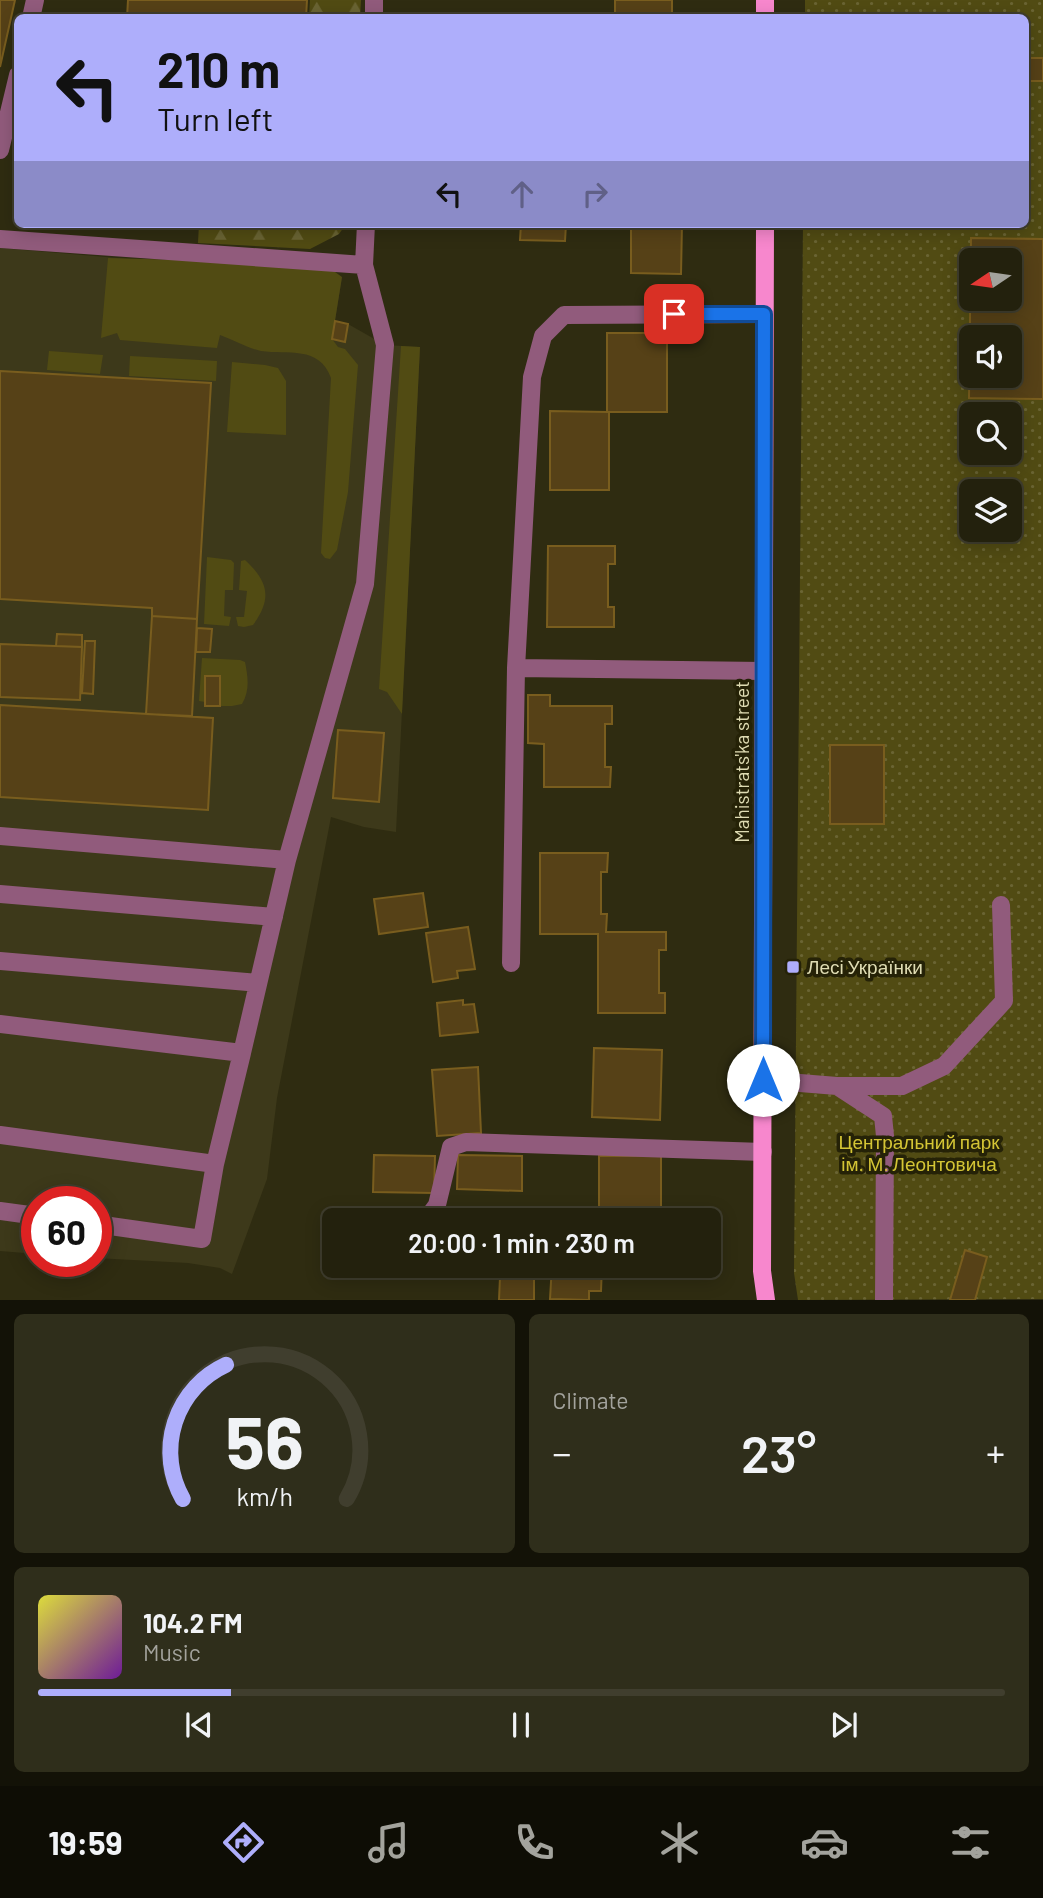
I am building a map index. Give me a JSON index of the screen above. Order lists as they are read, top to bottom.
{
  "streets": {
    "main road": ["Mahistrats'ka street"]
  },
  "parks": ["Центральний парк ім. М. Леонтовича"],
  "places": {
    "transit": ["Лесі Українки"]
  },
  "north": "left",
  "page": {
    "turn": ["210 m", "Turn left"],
    "limit": "60",
    "trip": "20:00 · 1 min · 230 m",
    "tile": "Climate",
    "heat": ["−", "23°", "+"],
    "song": ["104.2 FM", "Music"],
    "tabs": "19:59",
    "gauge": ["56", "km/h"]
  }
}
